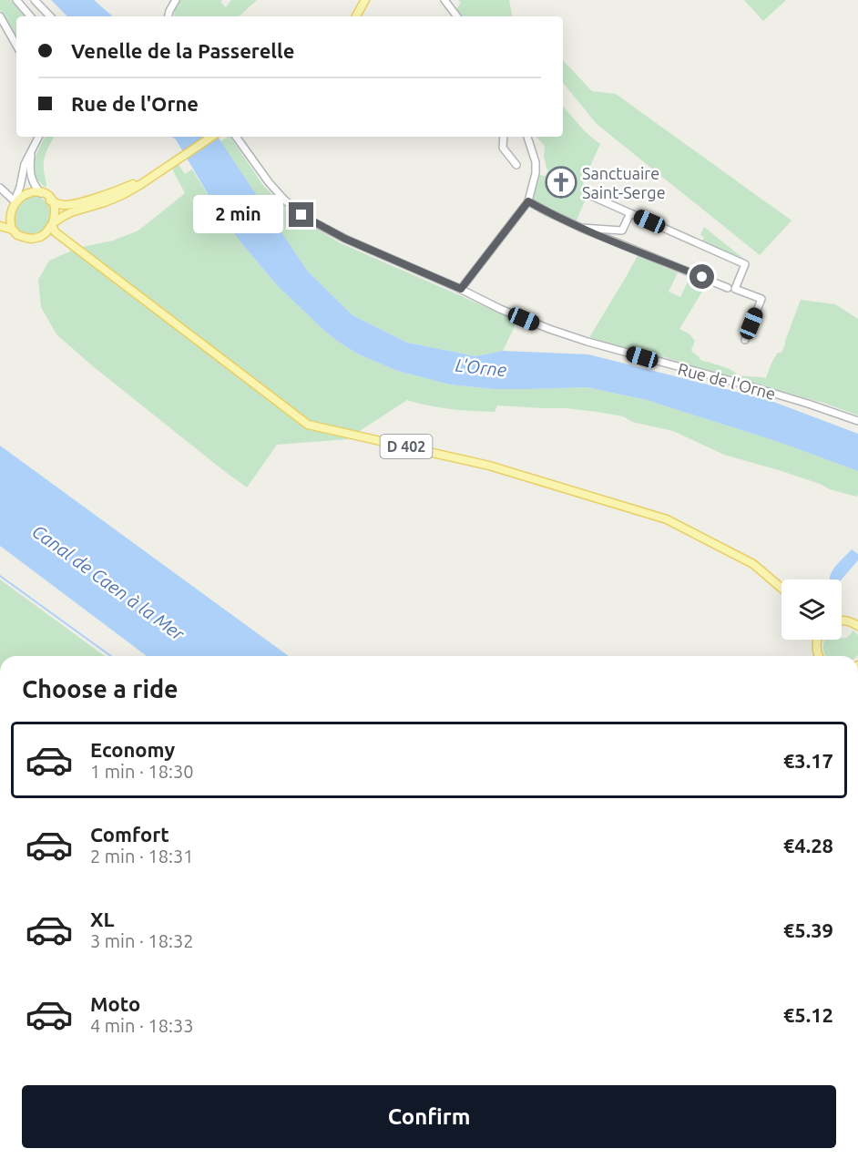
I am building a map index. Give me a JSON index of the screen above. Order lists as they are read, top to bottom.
{
  "streets": {
    "main road": ["D 402"],
    "street": ["Rue de l'Orne"]
  },
  "water": ["L'Orne", "Canal de Caen à la Mer"],
  "places": {
    "church": ["Sanctuaire Saint-Serge"]
  },
  "page": {
    "banner": ["Venelle de la Passerelle", "Rue de l'Orne"],
    "bubble": "2 min",
    "heading": "Choose a ride",
    "list": [
      {
        "name": "Economy",
        "note": "1 min · 18:30",
        "value": "€3.17"
      },
      {
        "name": "Comfort",
        "note": "2 min · 18:31",
        "value": "€4.28"
      },
      {
        "name": "XL",
        "note": "3 min · 18:32",
        "value": "€5.39"
      },
      {
        "name": "Moto",
        "note": "4 min · 18:33",
        "value": "€5.12"
      }
    ],
    "buttons": "Confirm"
  }
}
